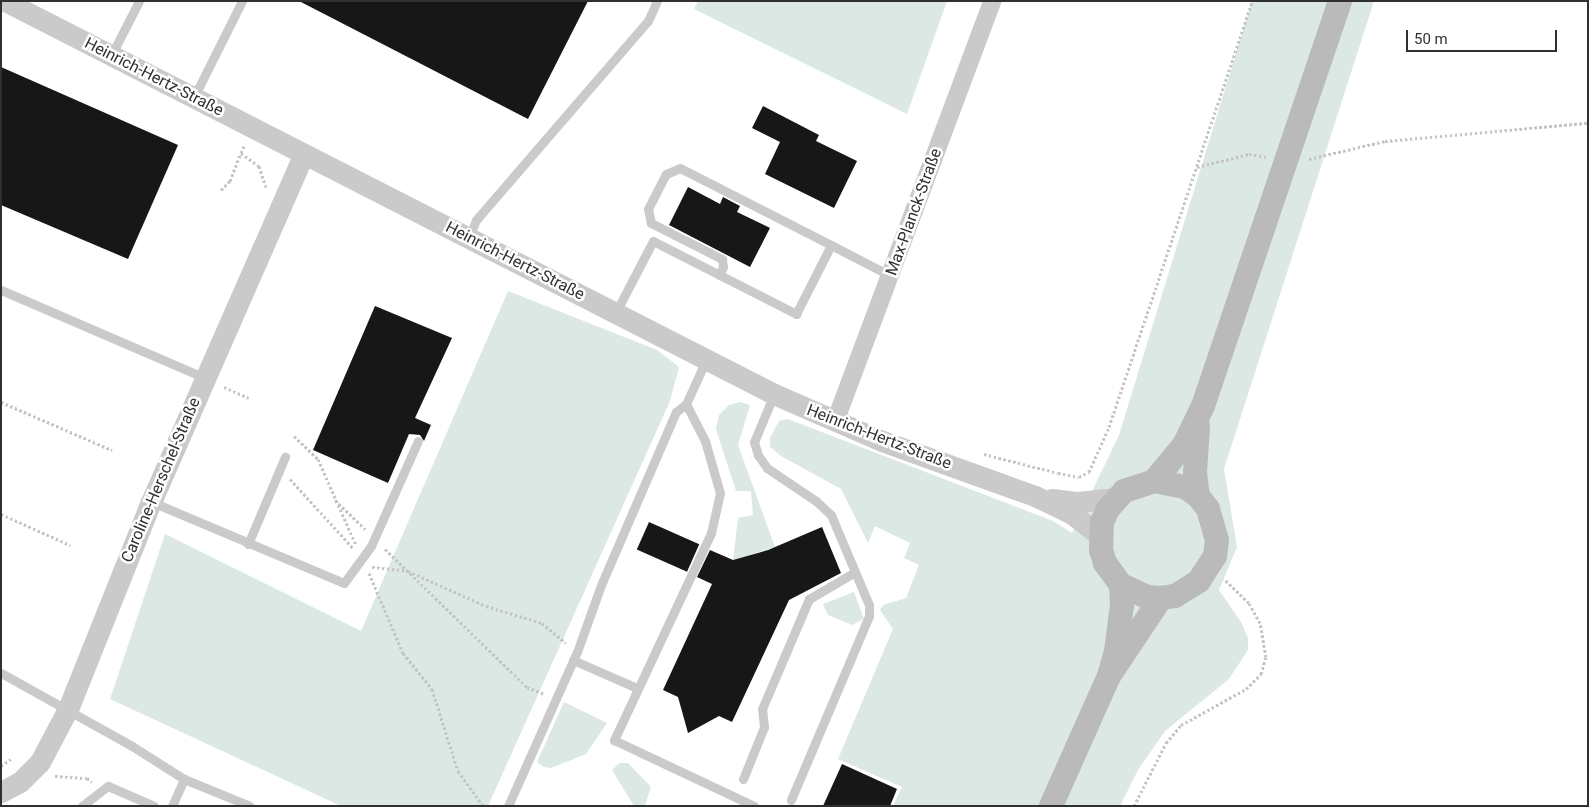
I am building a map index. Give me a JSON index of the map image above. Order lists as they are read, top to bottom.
{
  "streets": {
    "street": ["Heinrich-Hertz-Straße", "Max-Planck-Straße", "Caroline-Herschel-Straße"]
  },
  "crossings": [
    ["Heinrich-Hertz-Straße", "Max-Planck-Straße"],
    ["Heinrich-Hertz-Straße", "Caroline-Herschel-Straße"]
  ],
  "scale_bar": "50 m"
}
